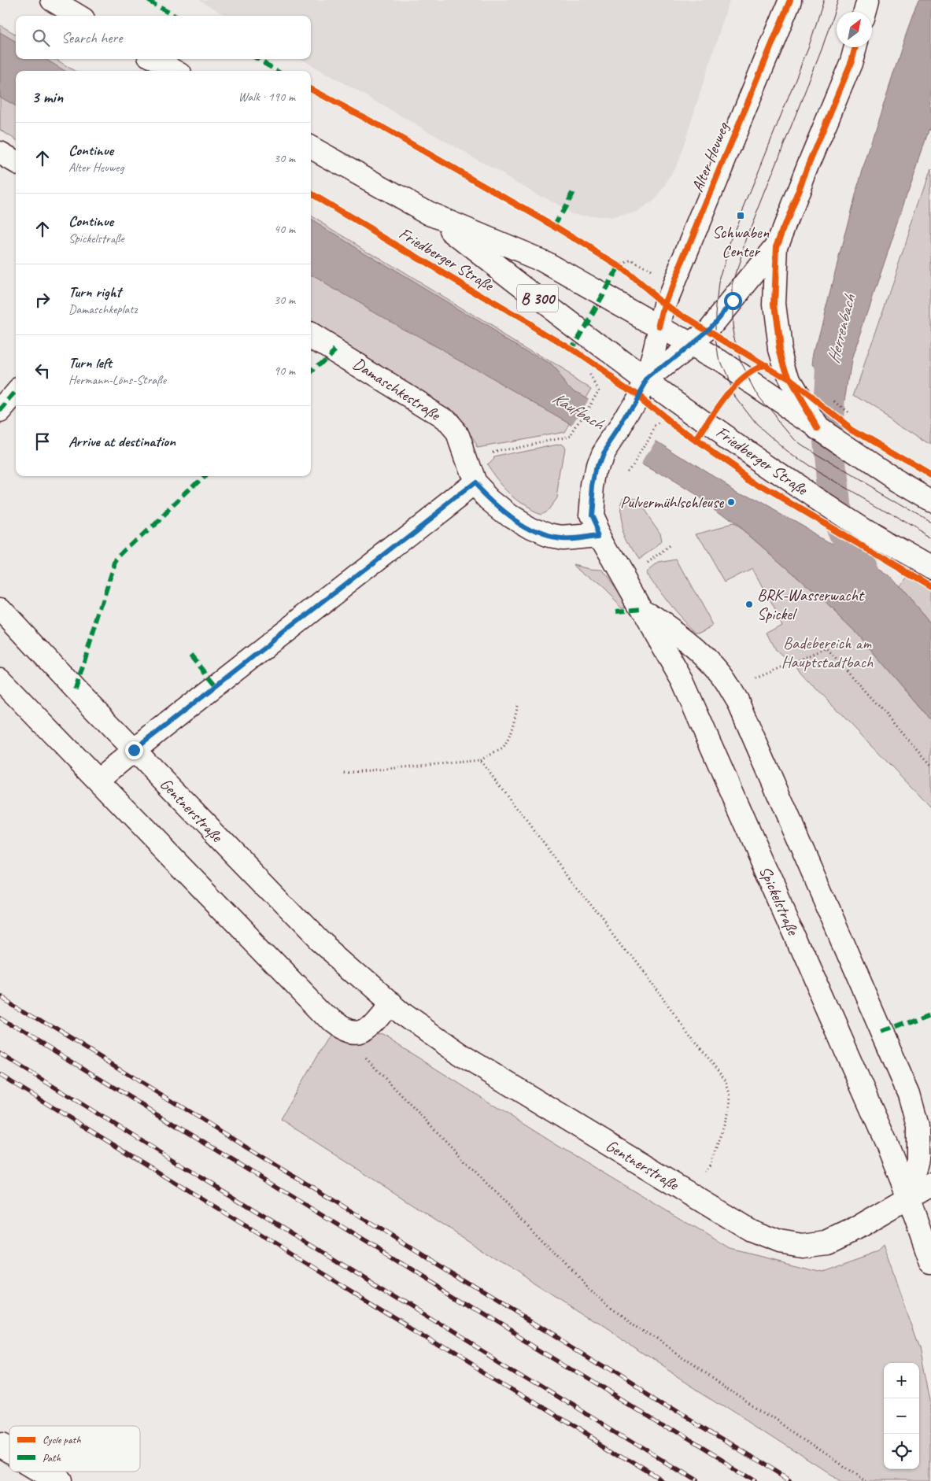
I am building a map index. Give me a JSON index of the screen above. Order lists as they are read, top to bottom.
{
  "streets": {
    "street": [
      "Alter Heuweg",
      "Friedberger Straße",
      "B 300",
      "Damaschkestraße",
      "Gentnerstraße",
      "Spickelstraße"
    ]
  },
  "crossings": [
    ["Alter Heuweg", "Friedberger Straße"],
    ["Alter Heuweg", "Spickelstraße"],
    ["Friedberger Straße", "Spickelstraße"],
    ["Gentnerstraße", "Spickelstraße"]
  ],
  "water": ["Herrenbach", "Kaufbach"],
  "parks": ["Badebereich am Hauptstadtbach"],
  "places": {
    "transit": ["Schwaben Center"],
    "other": ["Pulvermühlschleuse", "BRK-Wasserwacht Spickel"]
  },
  "legend": ["Cycle path", "Path"],
  "north": "top right",
  "page": {
    "search": "Search here",
    "heading": ["3 min", "Walk · 190 m"],
    "list": [
      ["Continue", "Alter Heuweg", "30 m"],
      ["Continue", "Spickelstraße", "40 m"],
      ["Turn right", "Damaschkeplatz", "30 m"],
      ["Turn left", "Hermann-Löns-Straße", "90 m"],
      "Arrive at destination"
    ],
    "map_buttons": ["+", "−"]
  }
}
